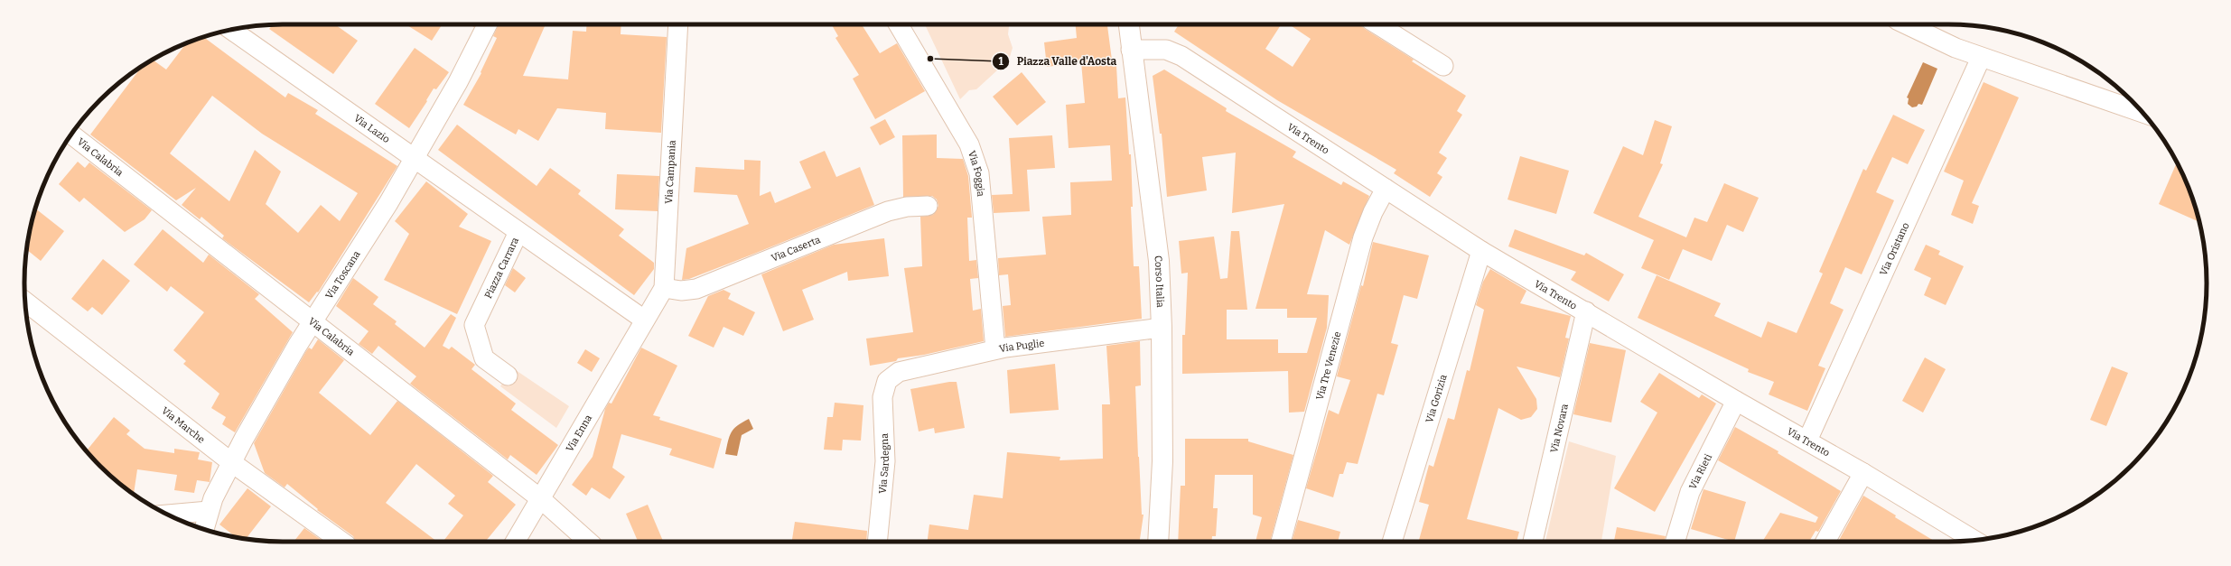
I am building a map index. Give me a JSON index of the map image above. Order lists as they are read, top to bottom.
{
  "streets": {
    "street": [
      "Via Lazio",
      "Via Trento",
      "Via Calabria",
      "Via Campania",
      "Via Foggia",
      "Via Caserta",
      "Via Oristano",
      "Piazza Carrara",
      "Via Toscana",
      "Corso Italia",
      "Via Puglie",
      "Via Tre Venezie",
      "Via Gorizia",
      "Via Marche",
      "Via Novara",
      "Via Enna",
      "Via Sardegna",
      "Via Rieti"
    ]
  },
  "crossings": [
    ["Via Lazio", "Piazza Carrara"],
    ["Via Lazio", "Via Toscana"],
    ["Via Trento", "Via Oristano"],
    ["Via Trento", "Corso Italia"],
    ["Via Trento", "Via Tre Venezie"],
    ["Via Trento", "Via Gorizia"],
    ["Via Trento", "Via Novara"],
    ["Via Trento", "Via Rieti"],
    ["Via Calabria", "Via Toscana"],
    ["Via Calabria", "Via Enna"],
    ["Via Campania", "Via Caserta"],
    ["Via Campania", "Piazza Carrara"],
    ["Via Campania", "Via Enna"],
    ["Via Foggia", "Via Puglie"],
    ["Piazza Carrara", "Via Enna"],
    ["Via Toscana", "Via Marche"],
    ["Corso Italia", "Via Puglie"],
    ["Via Puglie", "Via Sardegna"]
  ],
  "places": ["Piazza Valle d'Aosta"]
}
